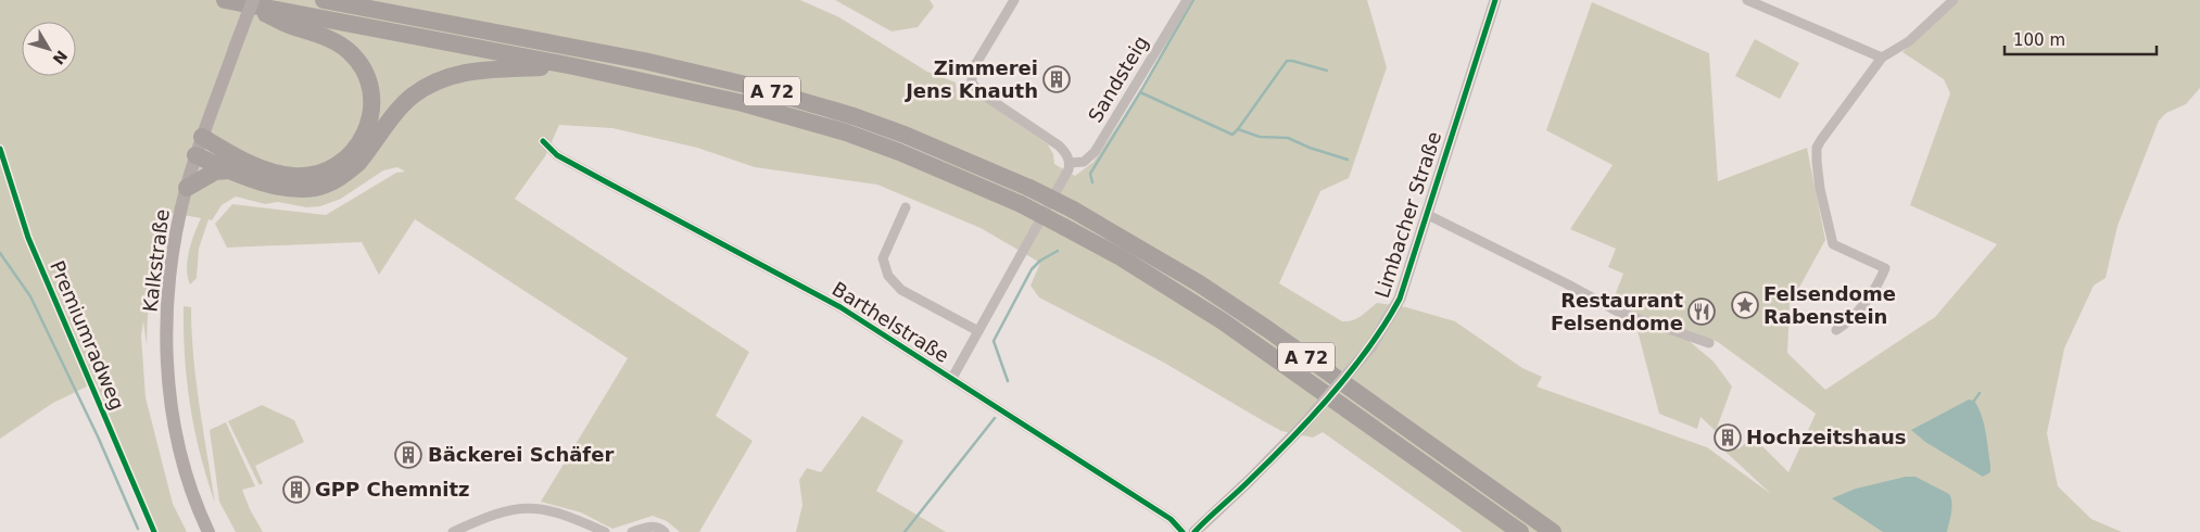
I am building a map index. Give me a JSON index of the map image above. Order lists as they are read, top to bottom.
{
  "streets": {
    "highway": ["A 72"],
    "main road": ["Kalkstraße"],
    "street": ["Sandsteig", "Limbacher Straße", "Barthelstraße"],
    "cycle path": ["Premiumradweg"]
  },
  "crossings": [
    ["A 72", "Kalkstraße"]
  ],
  "places": {
    "building": [
      "Zimmerei Jens Knauth",
      "Hochzeitshaus",
      "Bäckerei Schäfer",
      "GPP Chemnitz"
    ],
    "place": ["Felsendome Rabenstein"],
    "restaurant": ["Restaurant Felsendome"]
  },
  "scale_bar": "100 m",
  "north": "bottom right"
}
